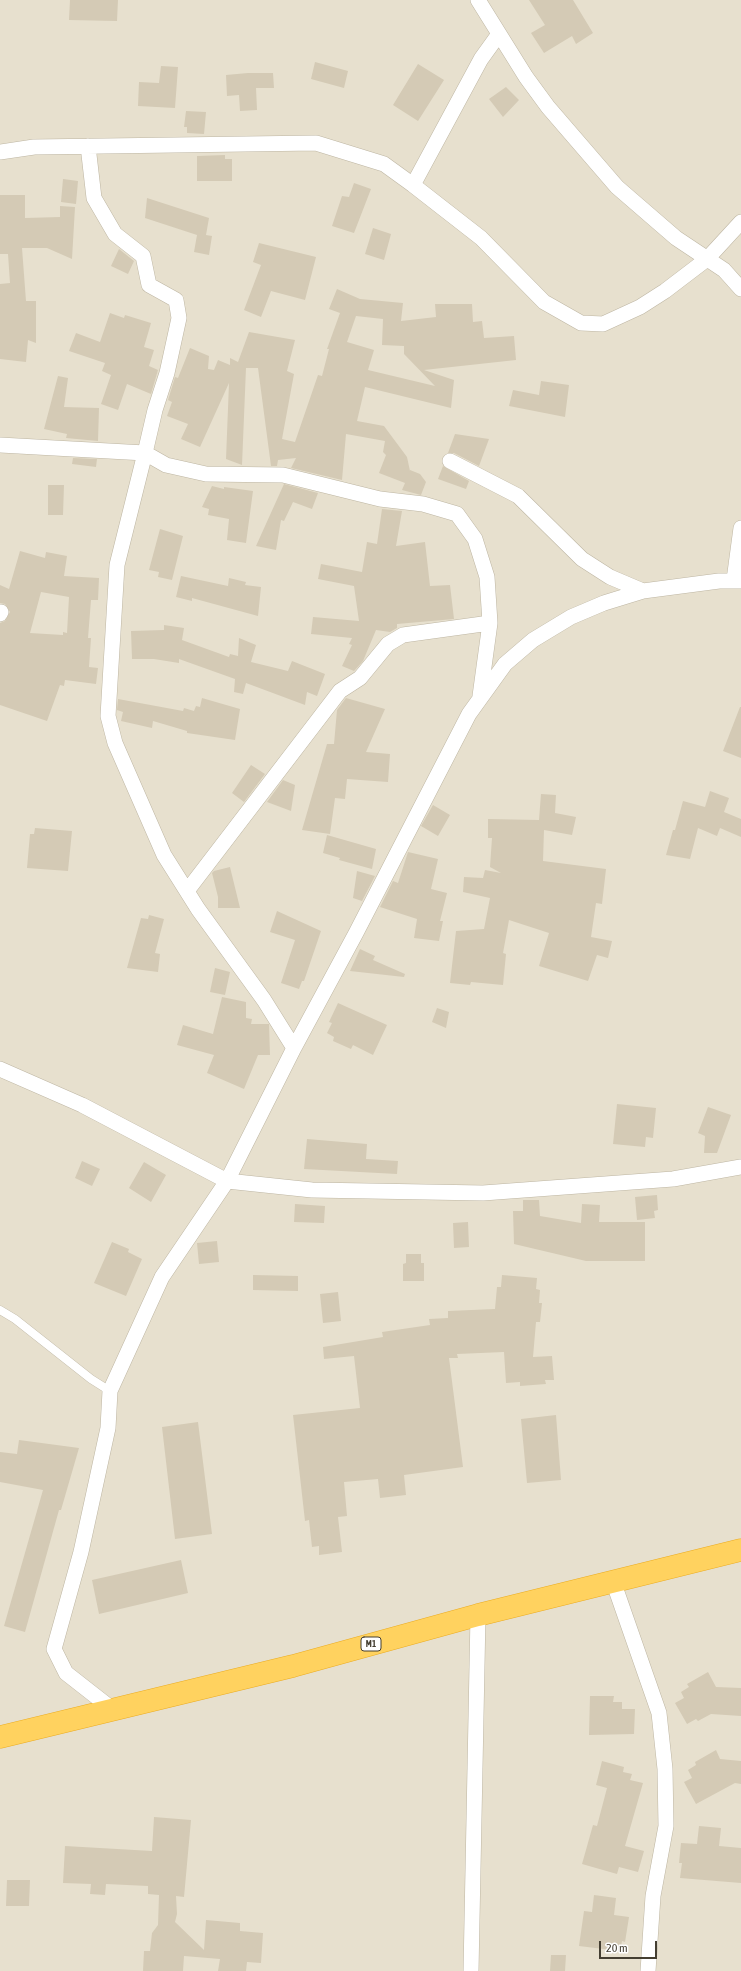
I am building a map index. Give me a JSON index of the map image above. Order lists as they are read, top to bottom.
{
  "streets": {
    "highway": ["M1"]
  },
  "scale_bar": "20 m"
}
